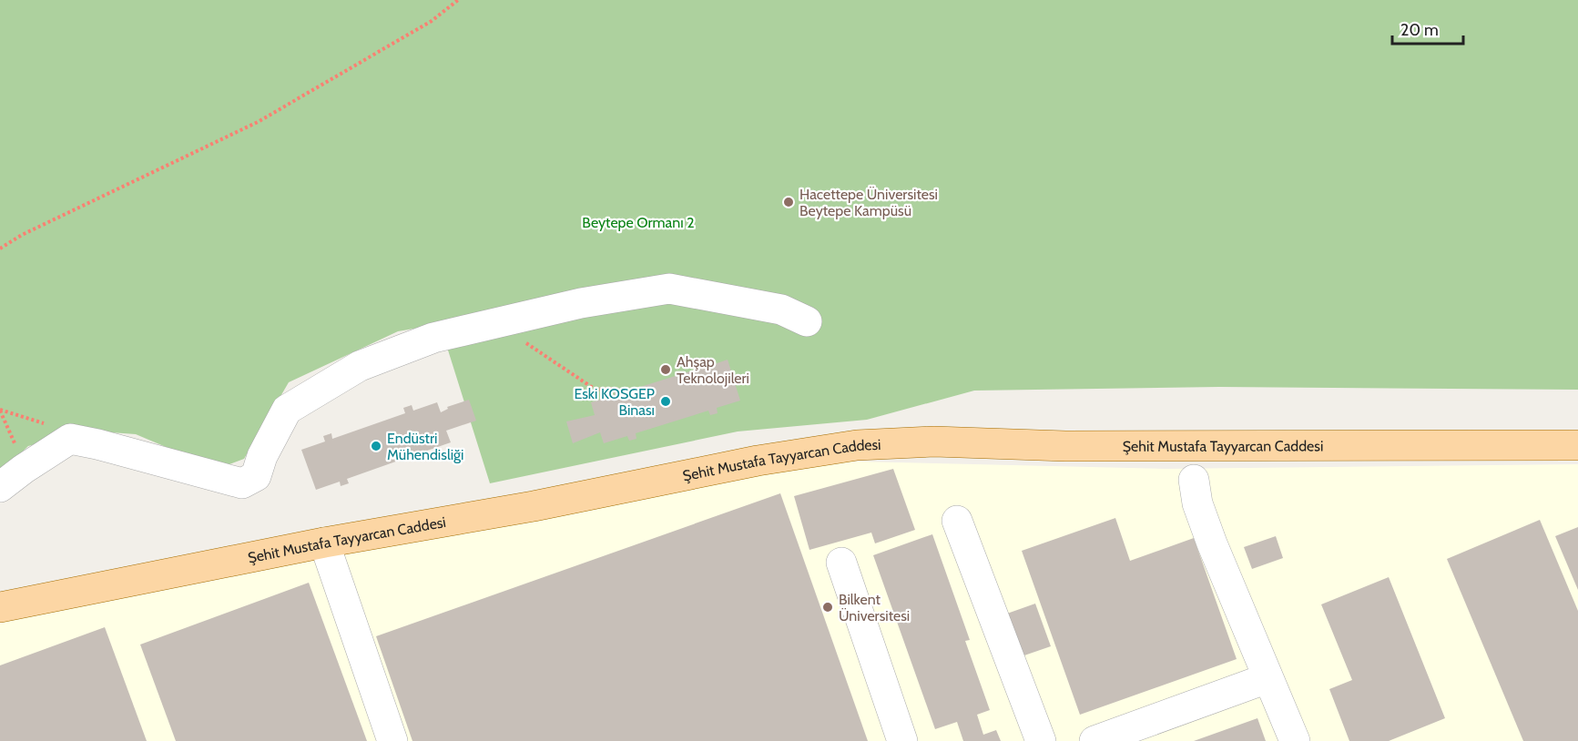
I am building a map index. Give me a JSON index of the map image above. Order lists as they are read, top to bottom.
{
  "streets": {
    "main road": ["Şehit Mustafa Tayyarcan Caddesi"]
  },
  "parks": ["Beytepe Ormanı 2"],
  "places": [
    "Hacettepe Üniversitesi Beytepe Kampüsü",
    "Ahşap Teknolojileri",
    "Eski KOSGEP Binası",
    "Endüstri Mühendisliği",
    "Bilkent Üniversitesi"
  ],
  "scale_bar": "20 m"
}
